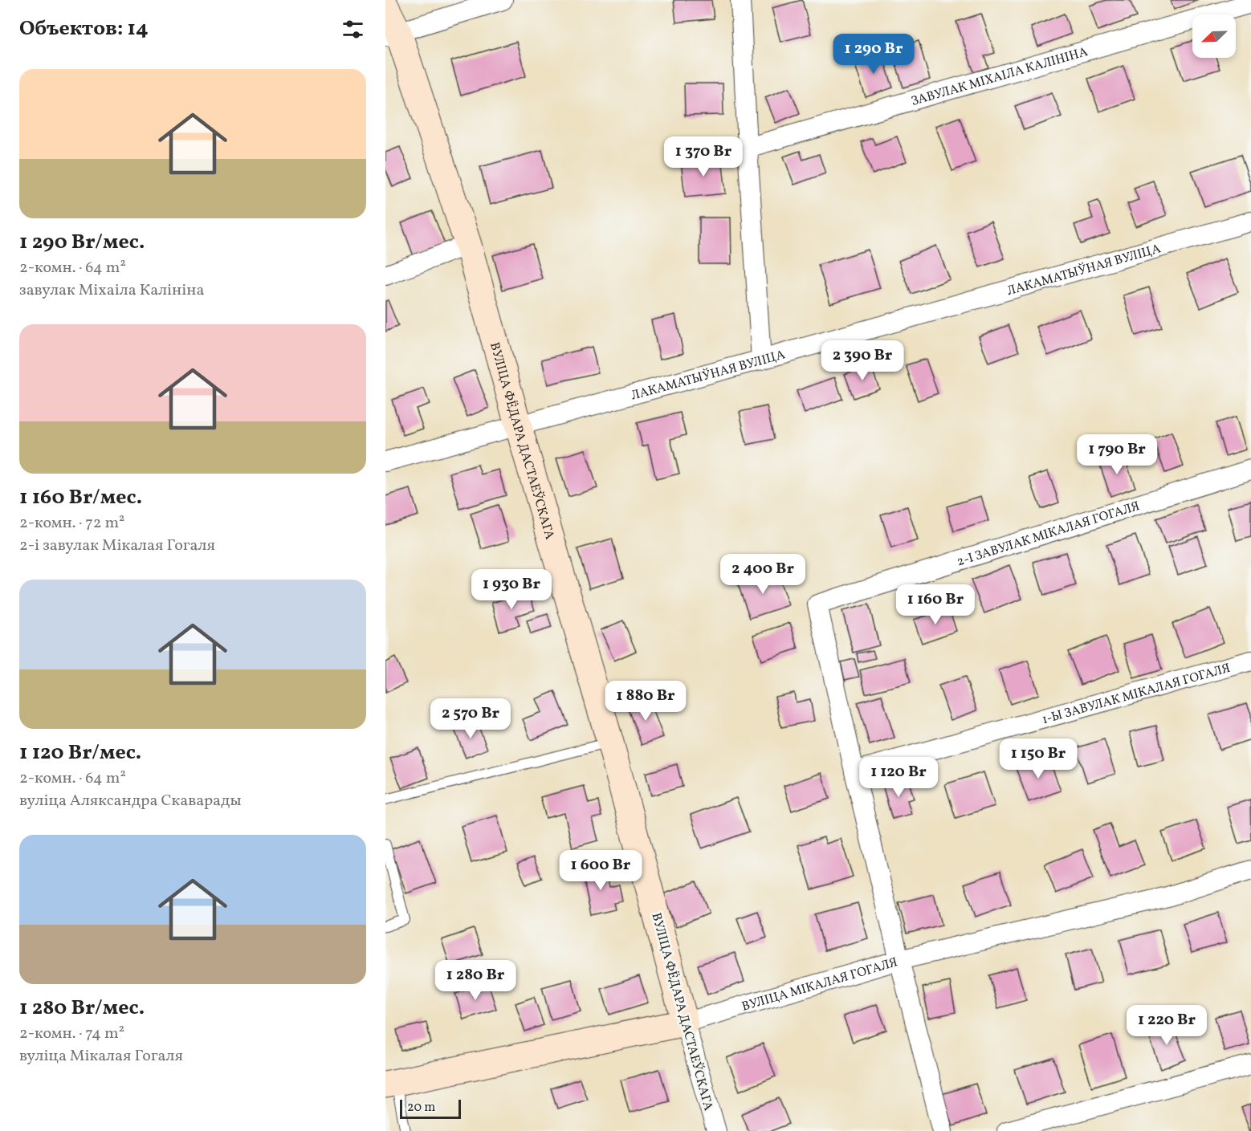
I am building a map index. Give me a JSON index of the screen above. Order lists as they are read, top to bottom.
{
  "streets": {
    "street": [
      "ЗАВУЛАК МІХАІЛА КАЛІНІНА",
      "ЛАКАМАТЫЎНАЯ ВУЛІЦА",
      "ВУЛІЦА ФЁДАРА ДАСТАЕЎСКАГА",
      "2-І ЗАВУЛАК МІКАЛАЯ ГОГАЛЯ",
      "1-Ы ЗАВУЛАК МІКАЛАЯ ГОГАЛЯ",
      "ВУЛІЦА МІКАЛАЯ ГОГАЛЯ"
    ]
  },
  "crossings": [
    ["ЛАКАМАТЫЎНАЯ ВУЛІЦА", "ВУЛІЦА ФЁДАРА ДАСТАЕЎСКАГА"],
    ["ВУЛІЦА ФЁДАРА ДАСТАЕЎСКАГА", "ВУЛІЦА МІКАЛАЯ ГОГАЛЯ"],
    ["2-І ЗАВУЛАК МІКАЛАЯ ГОГАЛЯ", "1-Ы ЗАВУЛАК МІКАЛАЯ ГОГАЛЯ"]
  ],
  "scale_bar": "20 m",
  "north": "bottom left",
  "page": {
    "heading": "Объектов: 14",
    "price": [
      "1 290 Br",
      "1 370 Br",
      "2 390 Br",
      "1 790 Br",
      "2 400 Br",
      "1 930 Br",
      "1 160 Br",
      "1 880 Br",
      "2 570 Br",
      "1 150 Br",
      "1 120 Br",
      "1 600 Br",
      "1 280 Br",
      "1 220 Br"
    ],
    "list": [
      {
        "name": "1 290 Br/мес.",
        "note": "2-комн. · 64 m² · завулак Міхаіла Калініна"
      },
      {
        "name": "1 160 Br/мес.",
        "note": "2-комн. · 72 m² · 2-і завулак Мікалая Гогаля"
      },
      {
        "name": "1 120 Br/мес.",
        "note": "2-комн. · 64 m² · вуліца Аляксандра Скаварады"
      },
      {
        "name": "1 280 Br/мес.",
        "note": "2-комн. · 74 m² · вуліца Мікалая Гогаля"
      }
    ],
    "scale": "20 m"
  }
}
